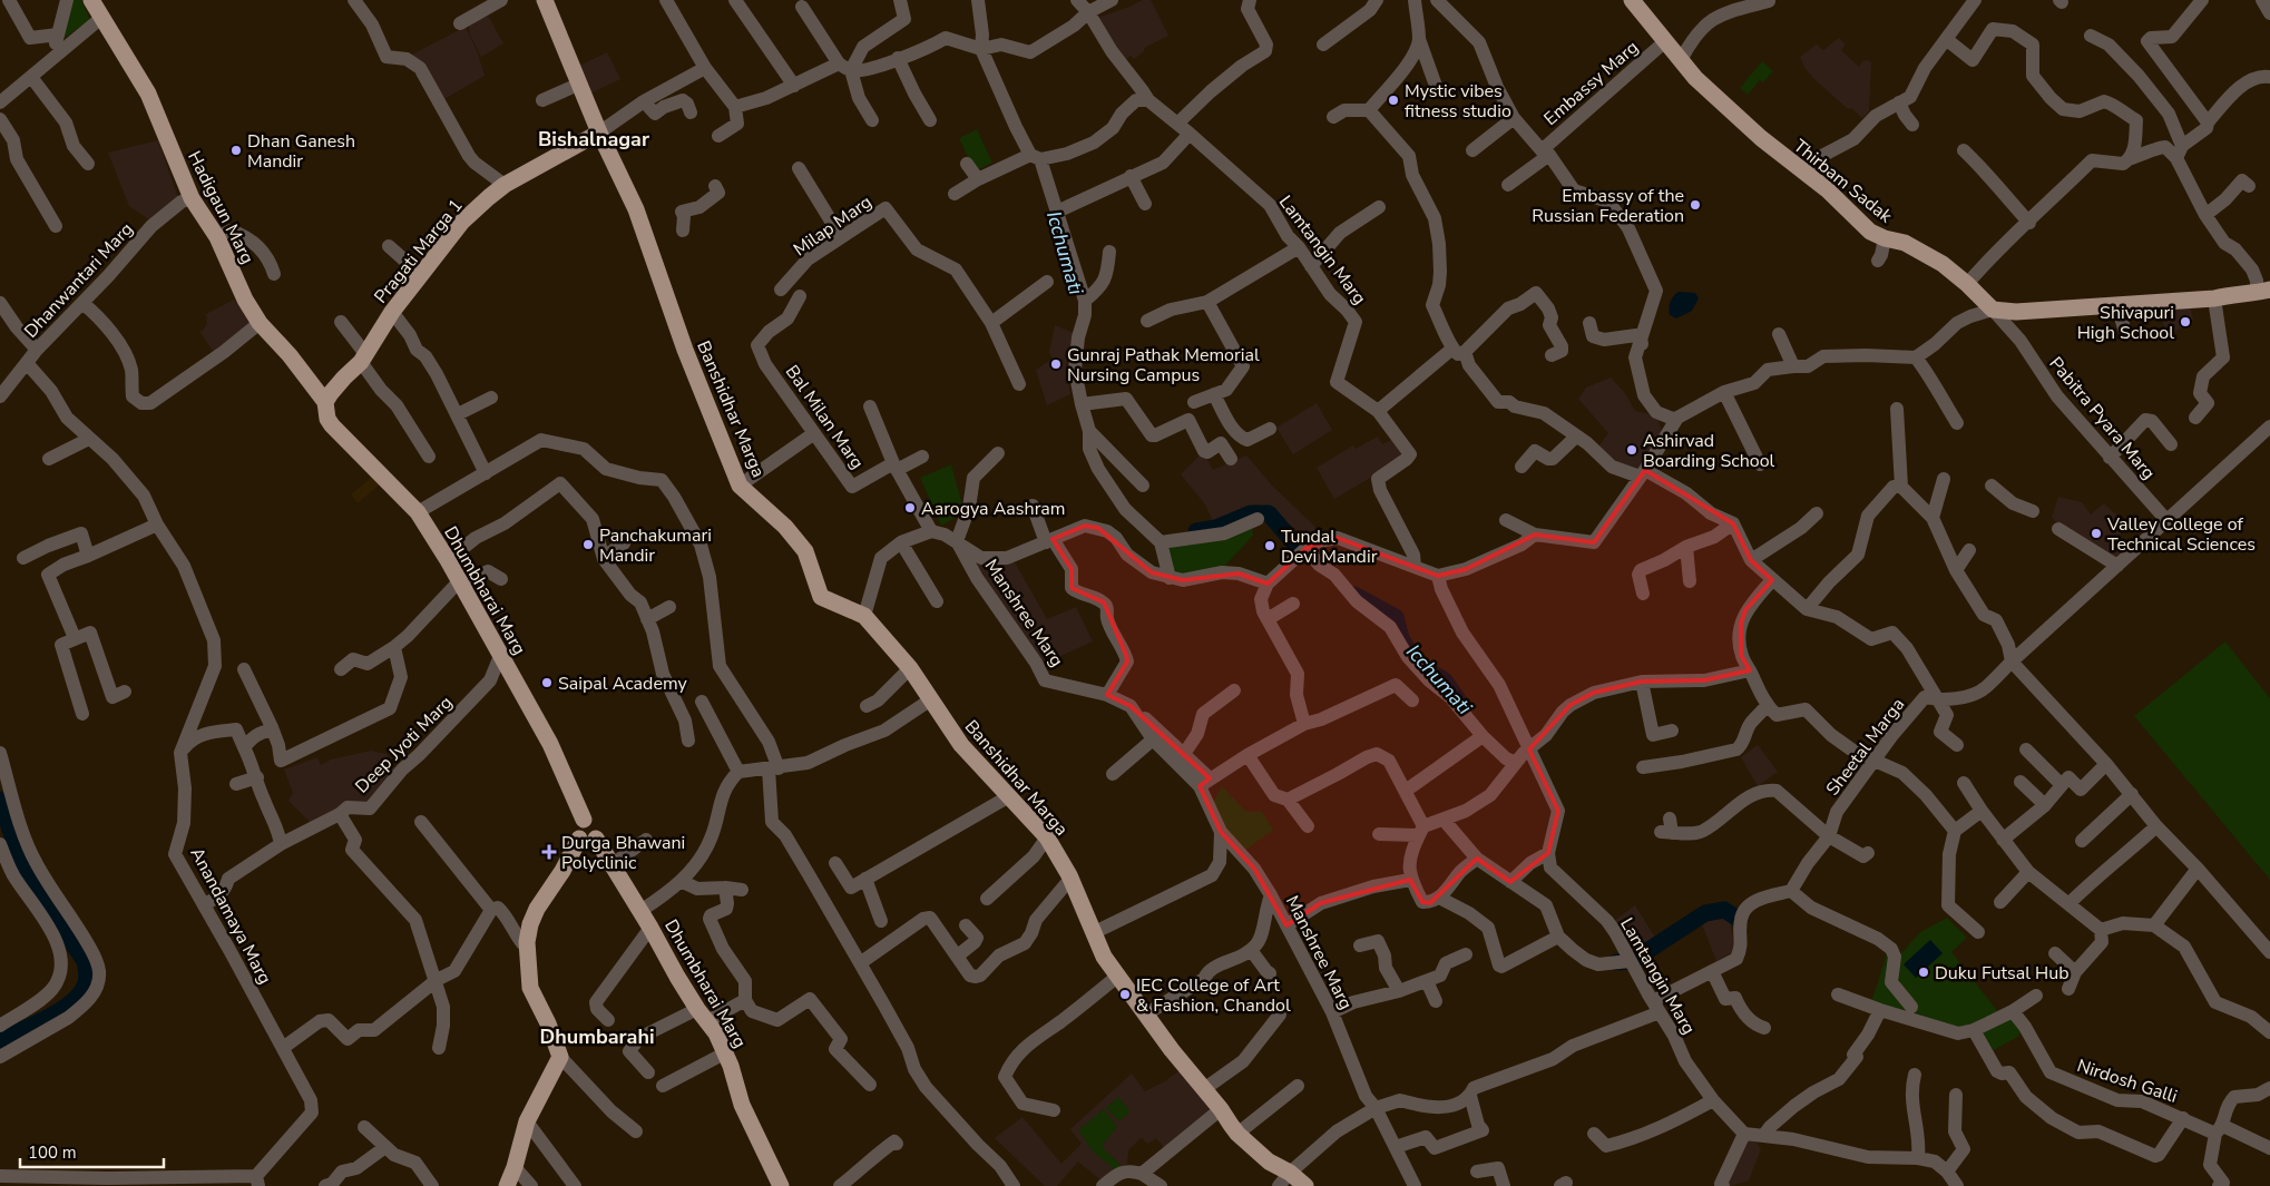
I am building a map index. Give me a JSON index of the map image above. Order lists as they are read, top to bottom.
{
  "streets": {
    "main road": [
      "Thirbam Sadak",
      "Hadigaun Marg",
      "Pragati Marga 1",
      "Banshidhar Marga",
      "Dhumbharai Marg"
    ],
    "street": [
      "Embassy Marg",
      "Milap Marg",
      "Lamtangin Marg",
      "Dhanwantari Marg",
      "Bal Milan Marg",
      "Pabitra Pyara Marg",
      "Manshree Marg",
      "Deep Jyoti Marg",
      "Sheetal Marga",
      "Anandamaya Marg",
      "Nirdosh Galli"
    ]
  },
  "crossings": [
    ["Embassy Marg", "Thirbam Sadak"],
    ["Thirbam Sadak", "Pabitra Pyara Marg"],
    ["Hadigaun Marg", "Pragati Marga 1"],
    ["Hadigaun Marg", "Dhanwantari Marg"],
    ["Hadigaun Marg", "Dhumbharai Marg"],
    ["Pragati Marga 1", "Banshidhar Marga"],
    ["Pragati Marga 1", "Dhumbharai Marg"],
    ["Dhanwantari Marg", "Anandamaya Marg"],
    ["Pabitra Pyara Marg", "Sheetal Marga"],
    ["Dhumbharai Marg", "Deep Jyoti Marg"],
    ["Deep Jyoti Marg", "Anandamaya Marg"]
  ],
  "districts": ["Bishalnagar", "Dhumbarahi"],
  "water": ["Icchumati"],
  "places": {
    "other": [
      "Mystic vibes fitness studio",
      "Dhan Ganesh Mandir",
      "Embassy of the Russian Federation",
      "Shivapuri High School",
      "Gunraj Pathak Memorial Nursing Campus",
      "Ashirvad Boarding School",
      "Aarogya Aashram",
      "Valley College of Technical Sciences",
      "Panchakumari Mandir",
      "Tundal Devi Mandir",
      "Saipal Academy",
      "Duku Futsal Hub",
      "IEC College of Art & Fashion, Chandol"
    ],
    "health": ["Durga Bhawani Polyclinic"]
  },
  "scale_bar": "100 m"
}
